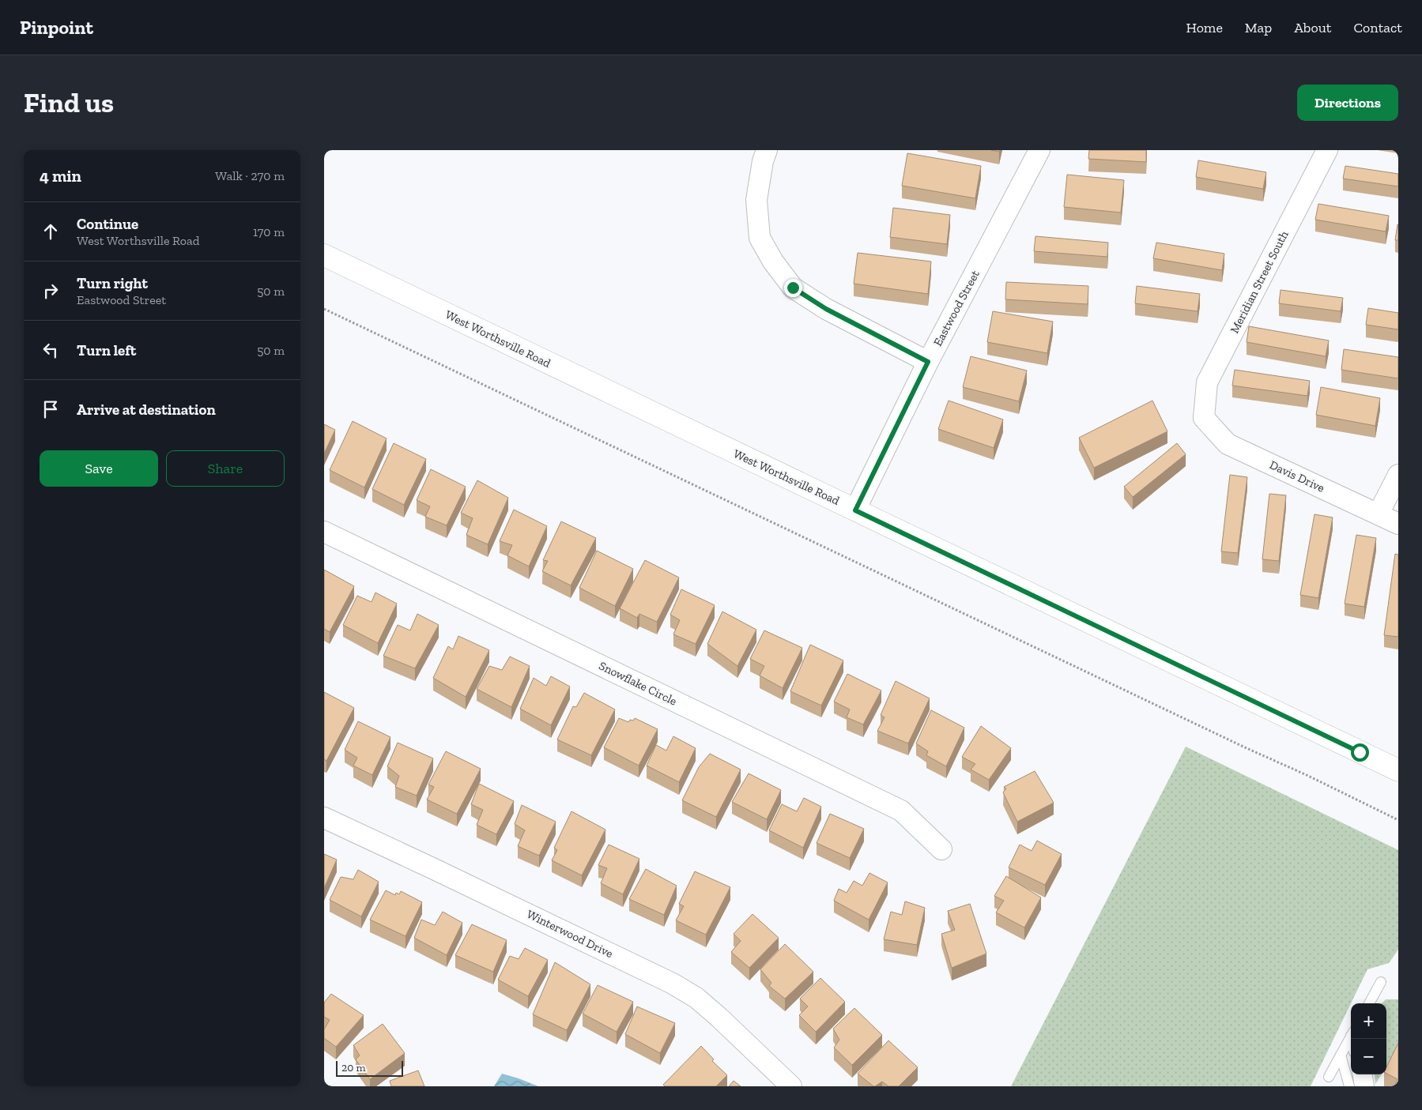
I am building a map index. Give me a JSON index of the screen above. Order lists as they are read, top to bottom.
{
  "streets": {
    "main road": ["West Worthsville Road"],
    "street": [
      "Meridian Street South",
      "Eastwood Street",
      "Davis Drive",
      "Snowflake Circle",
      "Winterwood Drive"
    ]
  },
  "crossings": [
    ["Meridian Street South", "Davis Drive"],
    ["Eastwood Street", "West Worthsville Road"]
  ],
  "scale_bar": "20 m",
  "page": {
    "header": "Pinpoint",
    "nav": [
      "Home",
      "Map",
      "About",
      "Contact"
    ],
    "buttons": [
      "Directions",
      ["Save", "Share"]
    ],
    "title": "Find us",
    "heading": ["4 min", "Walk · 270 m"],
    "list": [
      ["Continue", "West Worthsville Road", "170 m"],
      ["Turn right", "Eastwood Street", "50 m"],
      ["Turn left", "50 m"],
      "Arrive at destination"
    ],
    "map_buttons": ["+", "−"],
    "scale": "20 m"
  }
}
